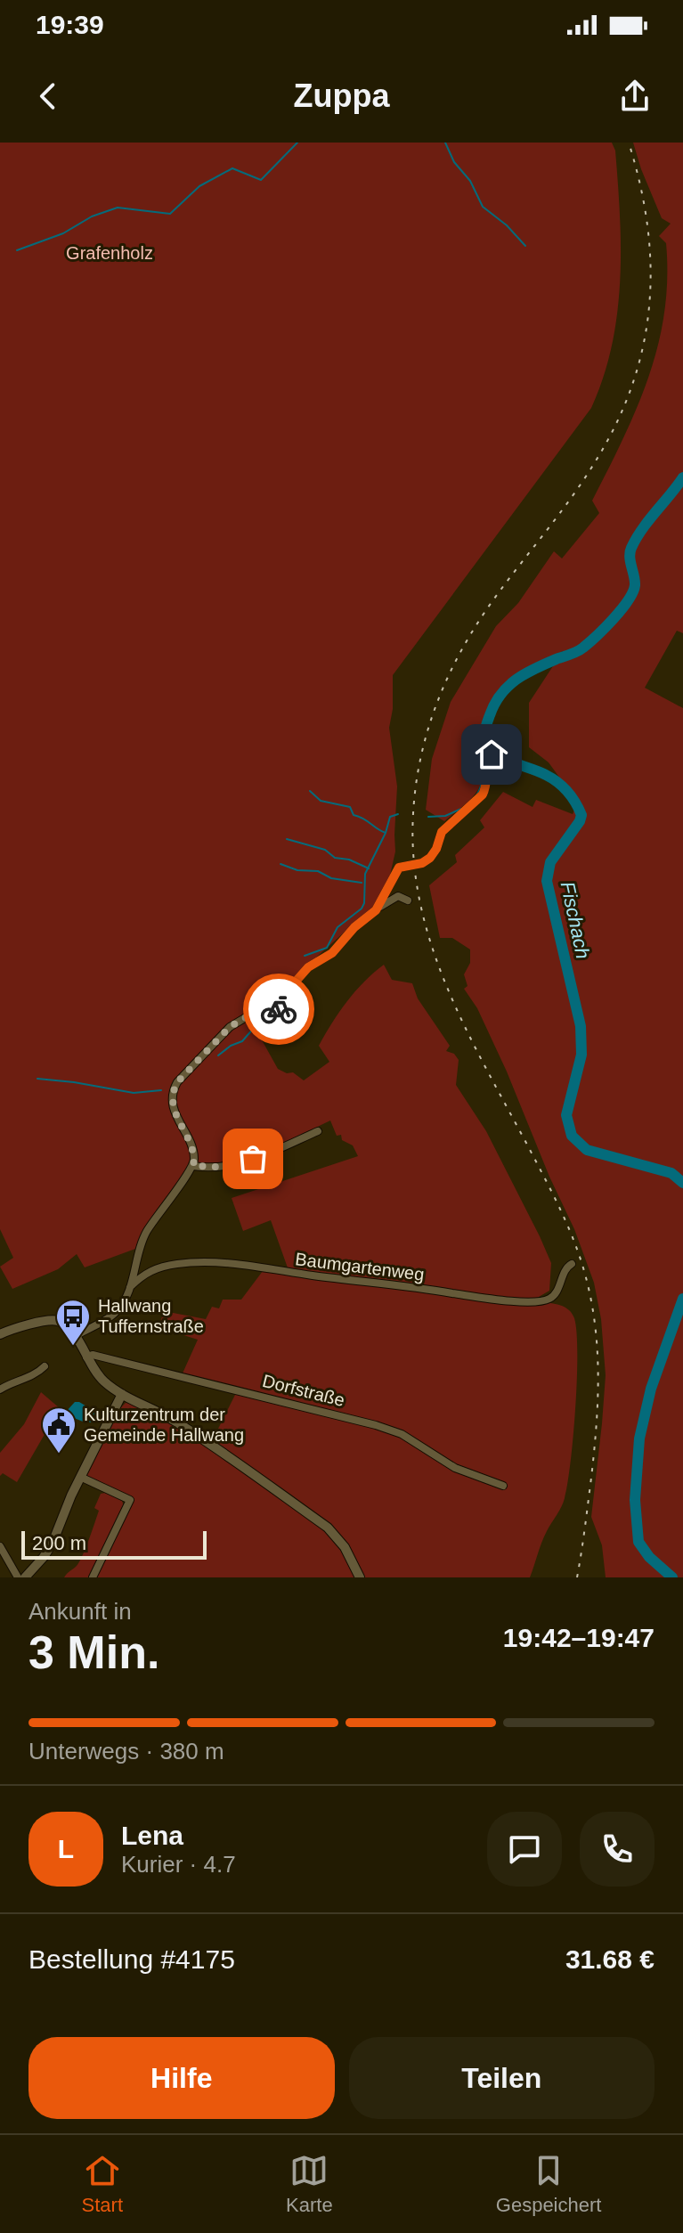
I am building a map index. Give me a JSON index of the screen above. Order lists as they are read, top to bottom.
{
  "streets": {
    "street": ["Baumgartenweg", "Dorfstraße"]
  },
  "water": ["Fischach"],
  "parks": ["Grafenholz"],
  "places": {
    "bus stop": ["Hallwang Tuffernstraße"],
    "public building": ["Kulturzentrum der Gemeinde Hallwang"]
  },
  "scale_bar": "200 m",
  "page": {
    "status": "19:39",
    "header": "Zuppa",
    "scale": "200 m",
    "heading": ["3 Min.", "Ankunft in", "19:42–19:47"],
    "panel": [
      "Lena",
      "Kurier · 4.7",
      "Bestellung #4175",
      "31.68 €"
    ],
    "bar": "Unterwegs · 380 m",
    "round": "L",
    "buttons": ["Hilfe", "Teilen"],
    "tabs": ["Start", "Karte", "Gespeichert"]
  }
}
